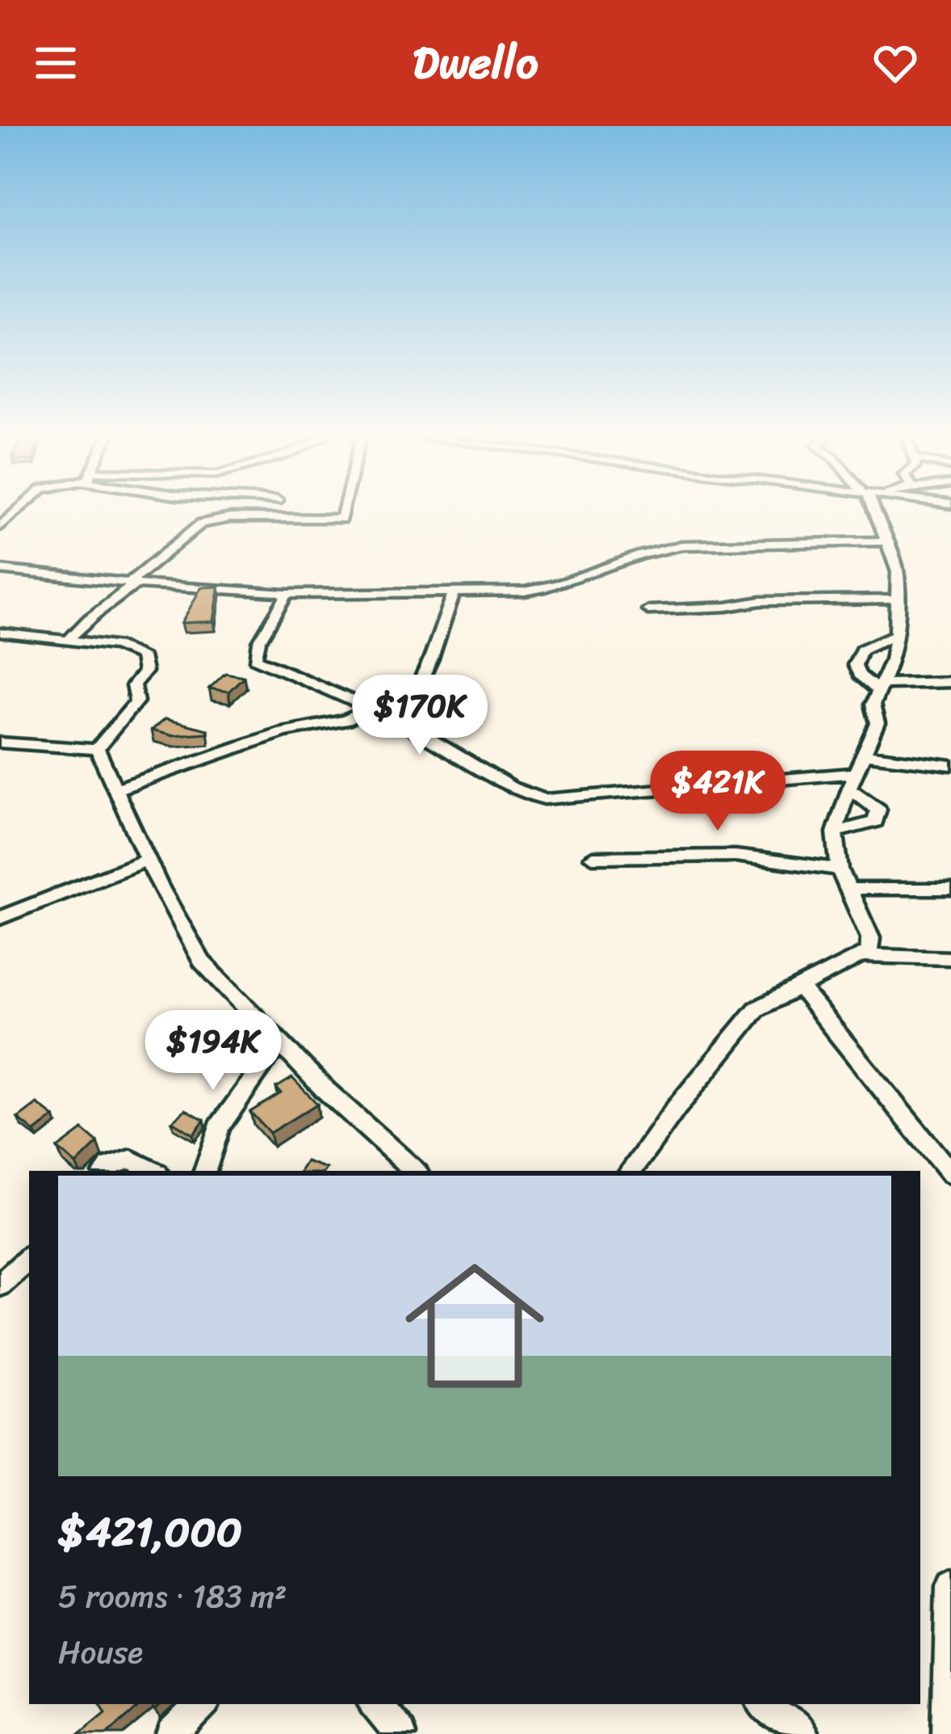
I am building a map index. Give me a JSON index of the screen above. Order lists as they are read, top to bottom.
{
  "page": {
    "header": "Dwello",
    "price": ["$170K", "$421K", "$194K"],
    "list": [
      {
        "name": "$421,000",
        "note": "5 rooms · 183 m² · House"
      }
    ]
  }
}
